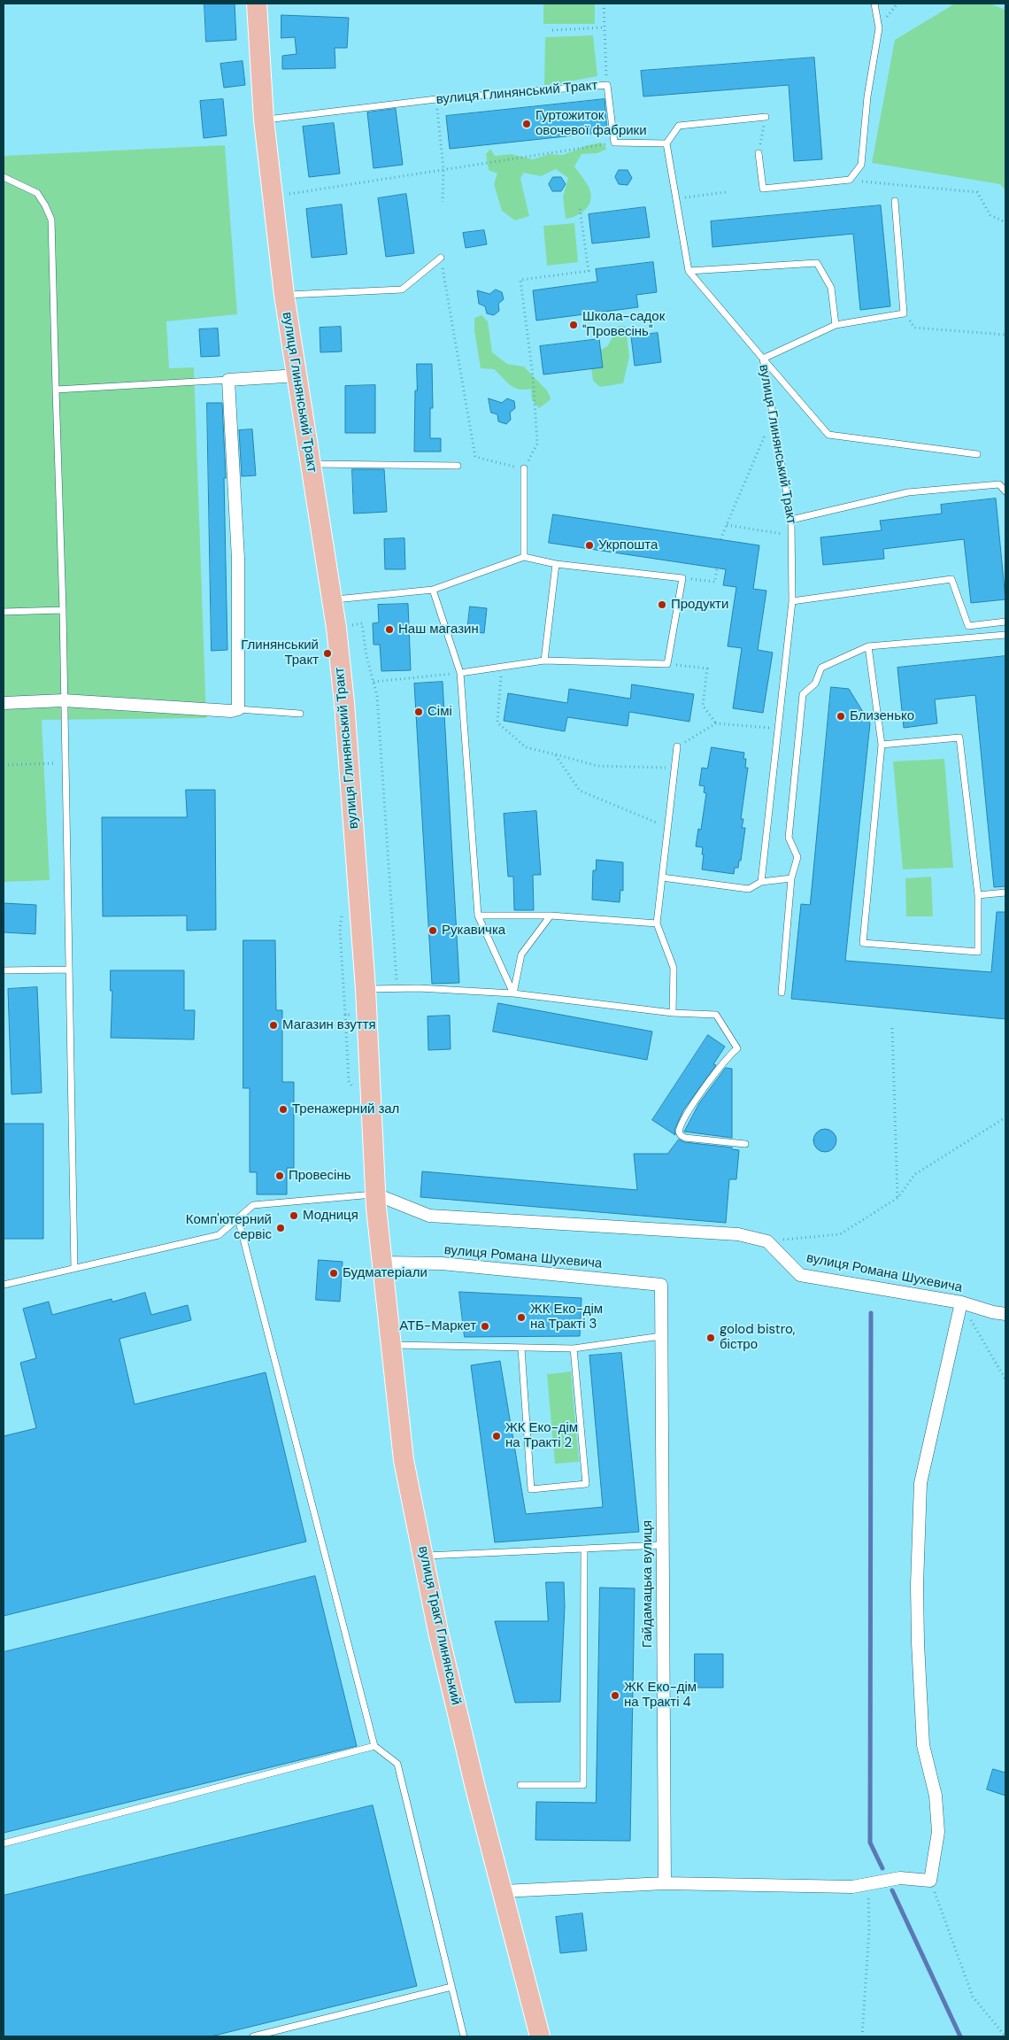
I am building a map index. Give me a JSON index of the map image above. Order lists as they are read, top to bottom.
{
  "streets": {
    "main road": ["вулиця Глинянський Тракт", "вулиця Тракт Глинянський"],
    "street": ["вулиця Романа Шухевича", "Гайдамацька вулиця"]
  },
  "crossings": [
    ["вулиця Глинянський Тракт", "вулиця Тракт Глинянський"],
    ["вулиця Романа Шухевича", "Гайдамацька вулиця"],
    ["вулиця Романа Шухевича", "вулиця Тракт Глинянський"]
  ],
  "places": [
    "Гуртожиток овочевої фабрики",
    "Школа-садок \"Провесінь\"",
    "Укрпошта",
    "Продукти",
    "Наш магазин",
    "Глинянський Тракт",
    "Сімі",
    "Близенько",
    "Рукавичка",
    "Магазин взуття",
    "Тренажерний зал",
    "Провесінь",
    "Модниця",
    "Комп'ютерний сервіс",
    "Будматеріали",
    "ЖК Еко-дім на Тракті 3",
    "АТБ-Маркет",
    "golod bistro, бістро",
    "ЖК Еко-дім на Тракті 2",
    "ЖК Еко-дім на Тракті 4"
  ]
}
